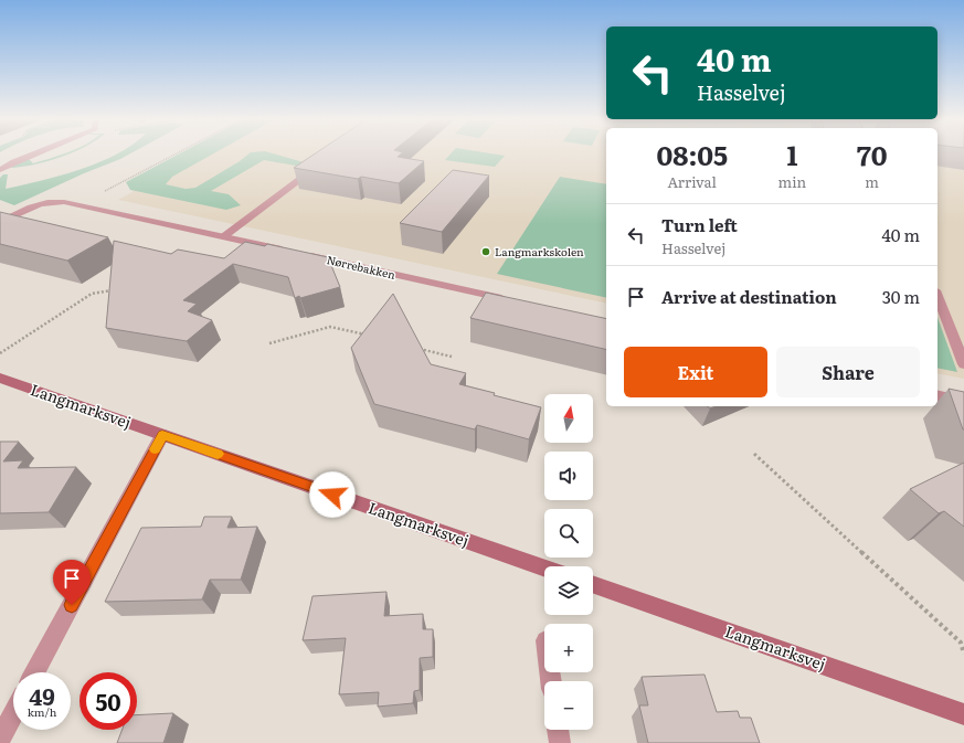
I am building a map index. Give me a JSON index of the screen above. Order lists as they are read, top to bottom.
{
  "streets": {
    "main road": ["Langmarksvej"],
    "street": ["Nørrebakken"]
  },
  "places": ["Langmarkskolen"],
  "north": "top",
  "page": {
    "turn": ["40 m", "Hasselvej"],
    "eta": [
      "08:05",
      "Arrival",
      "1",
      "min",
      "70",
      "m"
    ],
    "list": [
      {
        "name": "Turn left",
        "note": "Hasselvej",
        "value": "40 m"
      },
      {
        "name": "Arrive at destination",
        "value": "30 m"
      }
    ],
    "buttons": ["Exit", "Share"],
    "map_buttons": ["+", "−"],
    "speed": "49 km/h",
    "limit": "50"
  }
}
